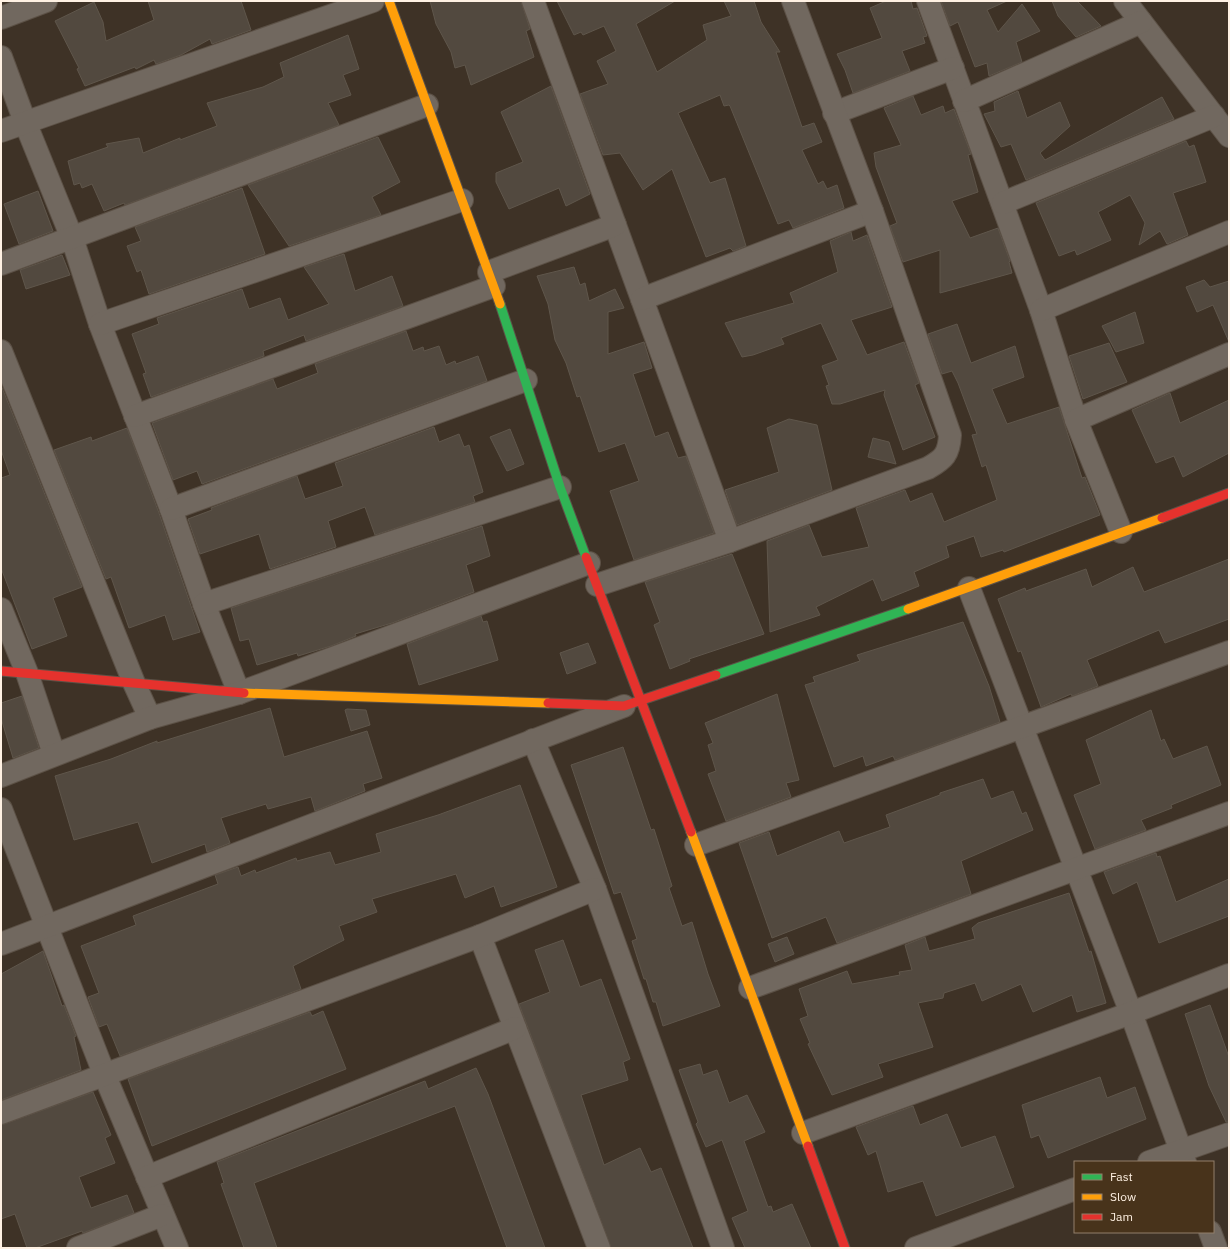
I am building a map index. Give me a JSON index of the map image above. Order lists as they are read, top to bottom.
{
  "legend": ["Fast", "Slow", "Jam"]
}
